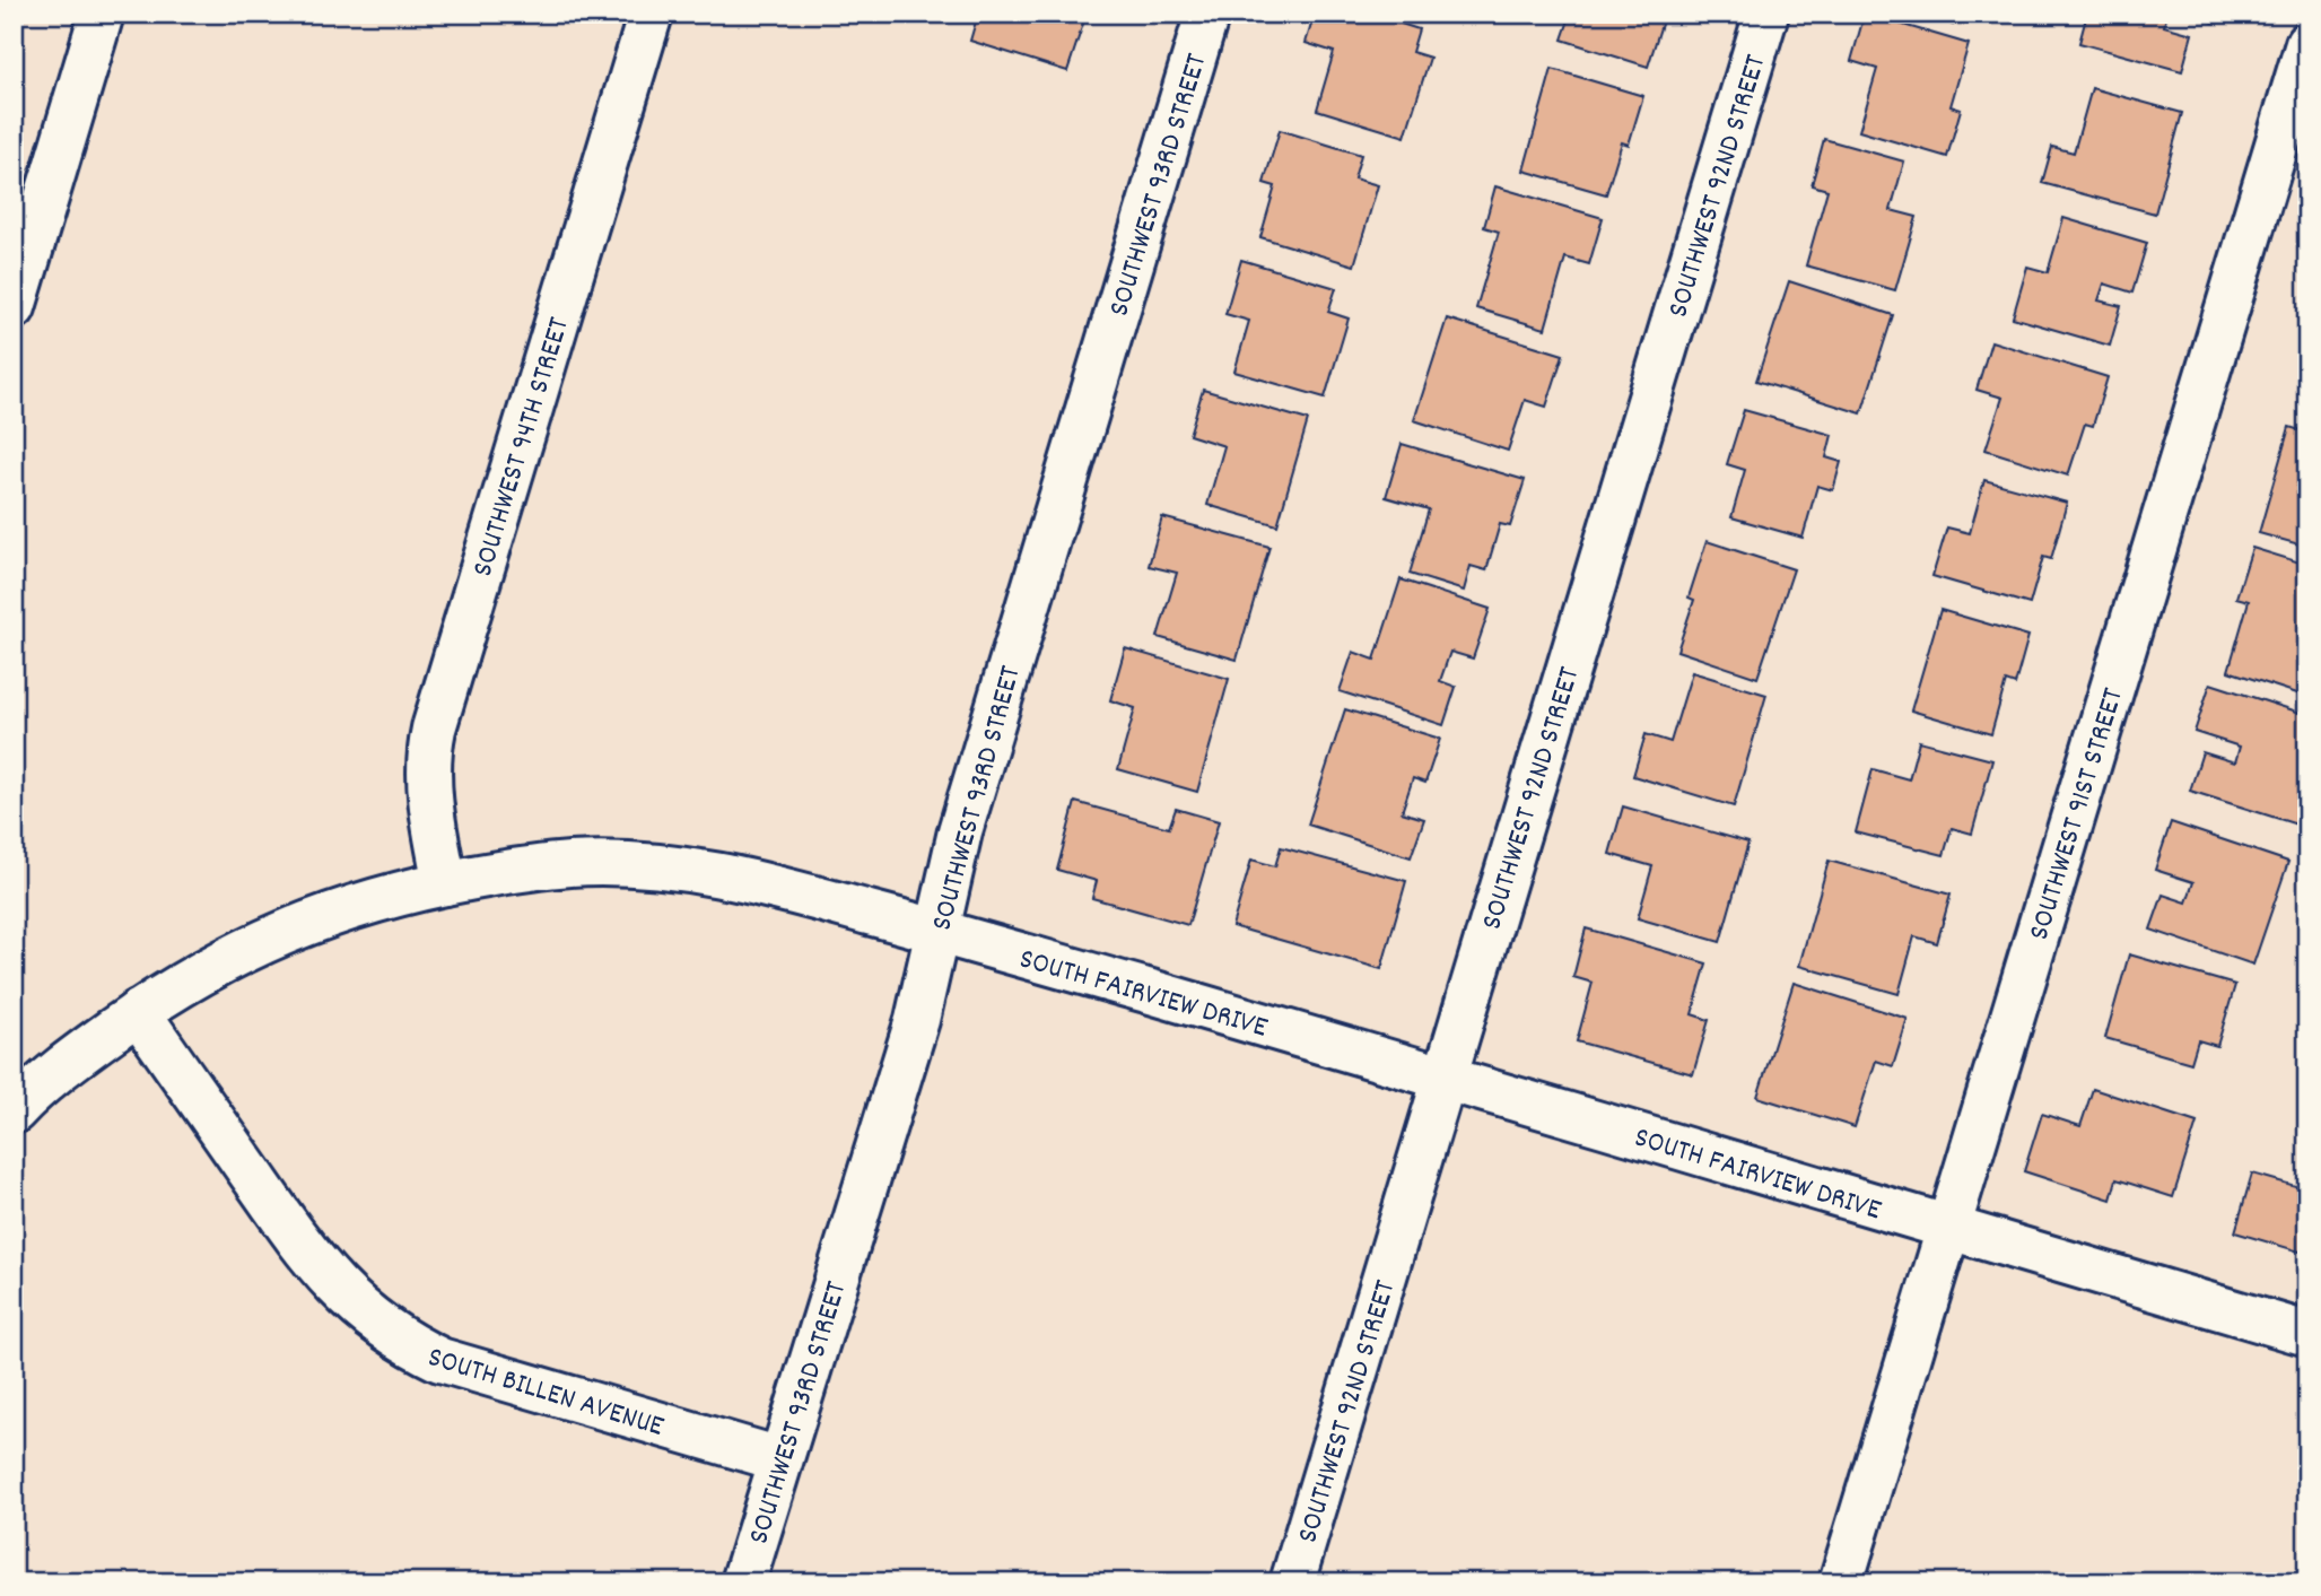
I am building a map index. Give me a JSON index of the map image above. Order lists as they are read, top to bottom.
{
  "streets": {
    "street": [
      "SOUTHWEST 93RD STREET",
      "SOUTHWEST 92ND STREET",
      "SOUTHWEST 94TH STREET",
      "SOUTHWEST 91ST STREET",
      "SOUTH FAIRVIEW DRIVE",
      "SOUTH BILLEN AVENUE"
    ]
  },
  "crossings": [
    ["SOUTHWEST 93RD STREET", "SOUTH FAIRVIEW DRIVE"],
    ["SOUTHWEST 93RD STREET", "SOUTH BILLEN AVENUE"],
    ["SOUTHWEST 92ND STREET", "SOUTH FAIRVIEW DRIVE"],
    ["SOUTHWEST 94TH STREET", "SOUTH FAIRVIEW DRIVE"],
    ["SOUTHWEST 91ST STREET", "SOUTH FAIRVIEW DRIVE"],
    ["SOUTH FAIRVIEW DRIVE", "SOUTH BILLEN AVENUE"]
  ]
}
